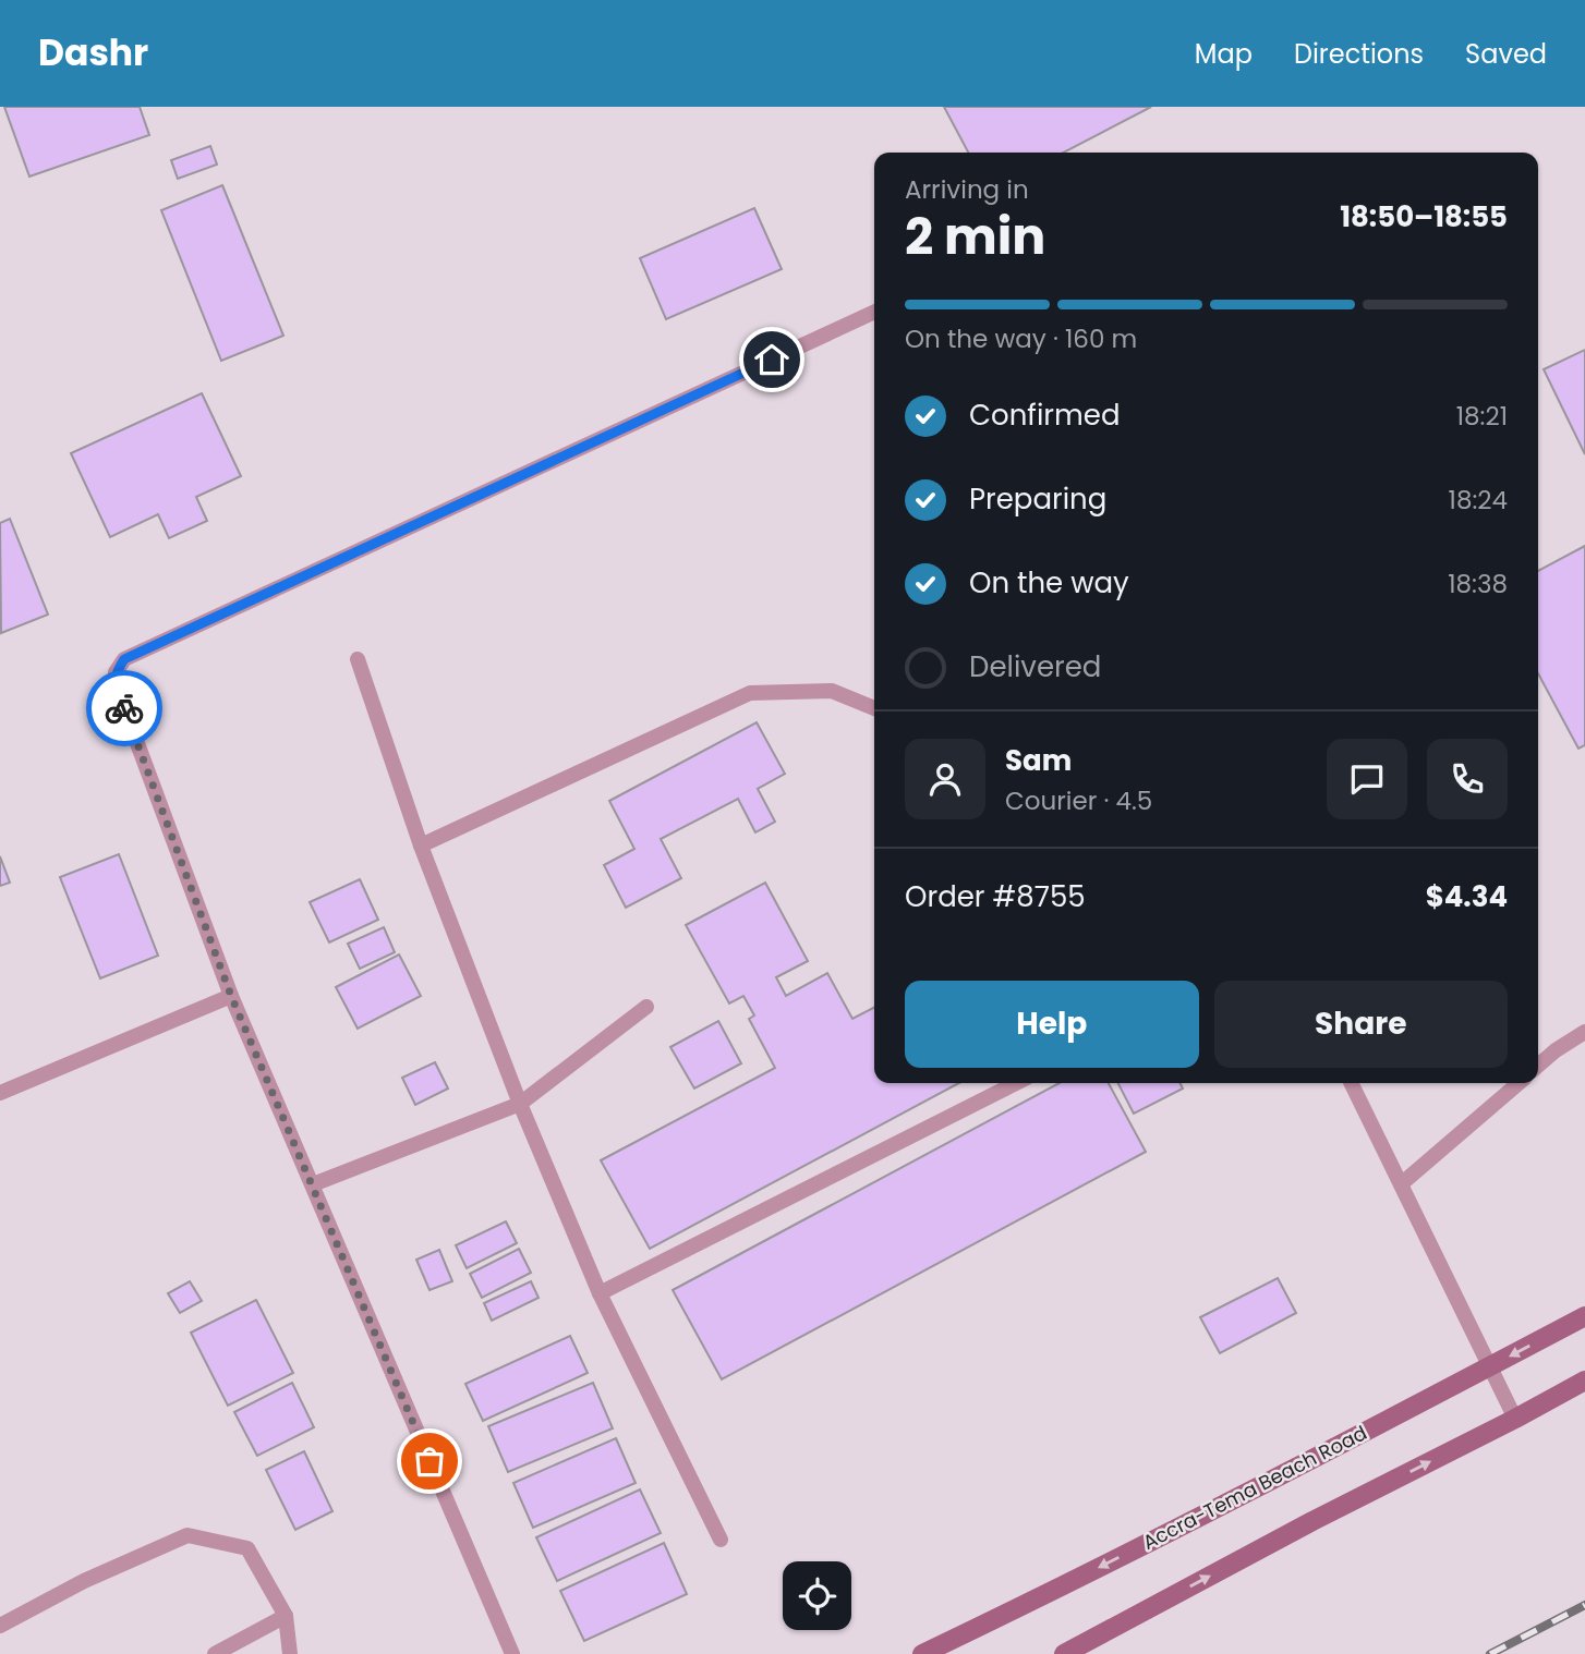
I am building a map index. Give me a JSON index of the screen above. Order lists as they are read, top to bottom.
{
  "streets": {
    "main road": ["Accra-Tema Beach Road"]
  },
  "page": {
    "header": "Dashr",
    "nav": ["Map", "Directions", "Saved"],
    "heading": ["2 min", "Arriving in", "18:50–18:55"],
    "panel": [
      "Sam",
      "Courier · 4.5",
      "Order #8755",
      "$4.34"
    ],
    "bar": "On the way · 160 m",
    "list": [
      ["Confirmed", "18:21"],
      ["Preparing", "18:24"],
      ["On the way", "18:38"],
      "Delivered"
    ],
    "buttons": ["Help", "Share"]
  }
}
